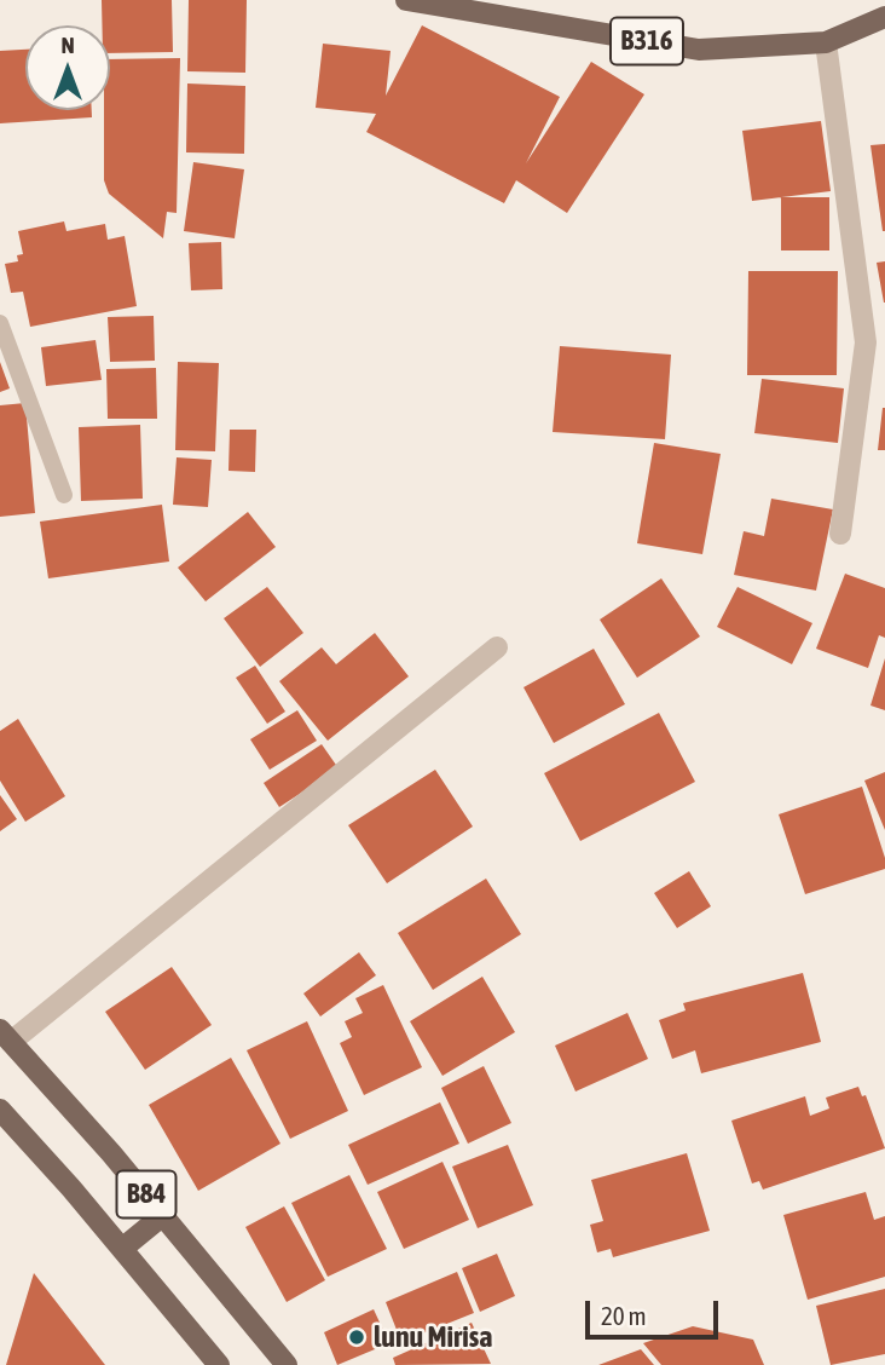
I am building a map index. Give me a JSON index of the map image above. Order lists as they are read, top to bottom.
{
  "streets": {
    "main road": ["B316", "B84"]
  },
  "places": ["lunu Mirisa"],
  "scale_bar": "20 m",
  "north": "top"
}
